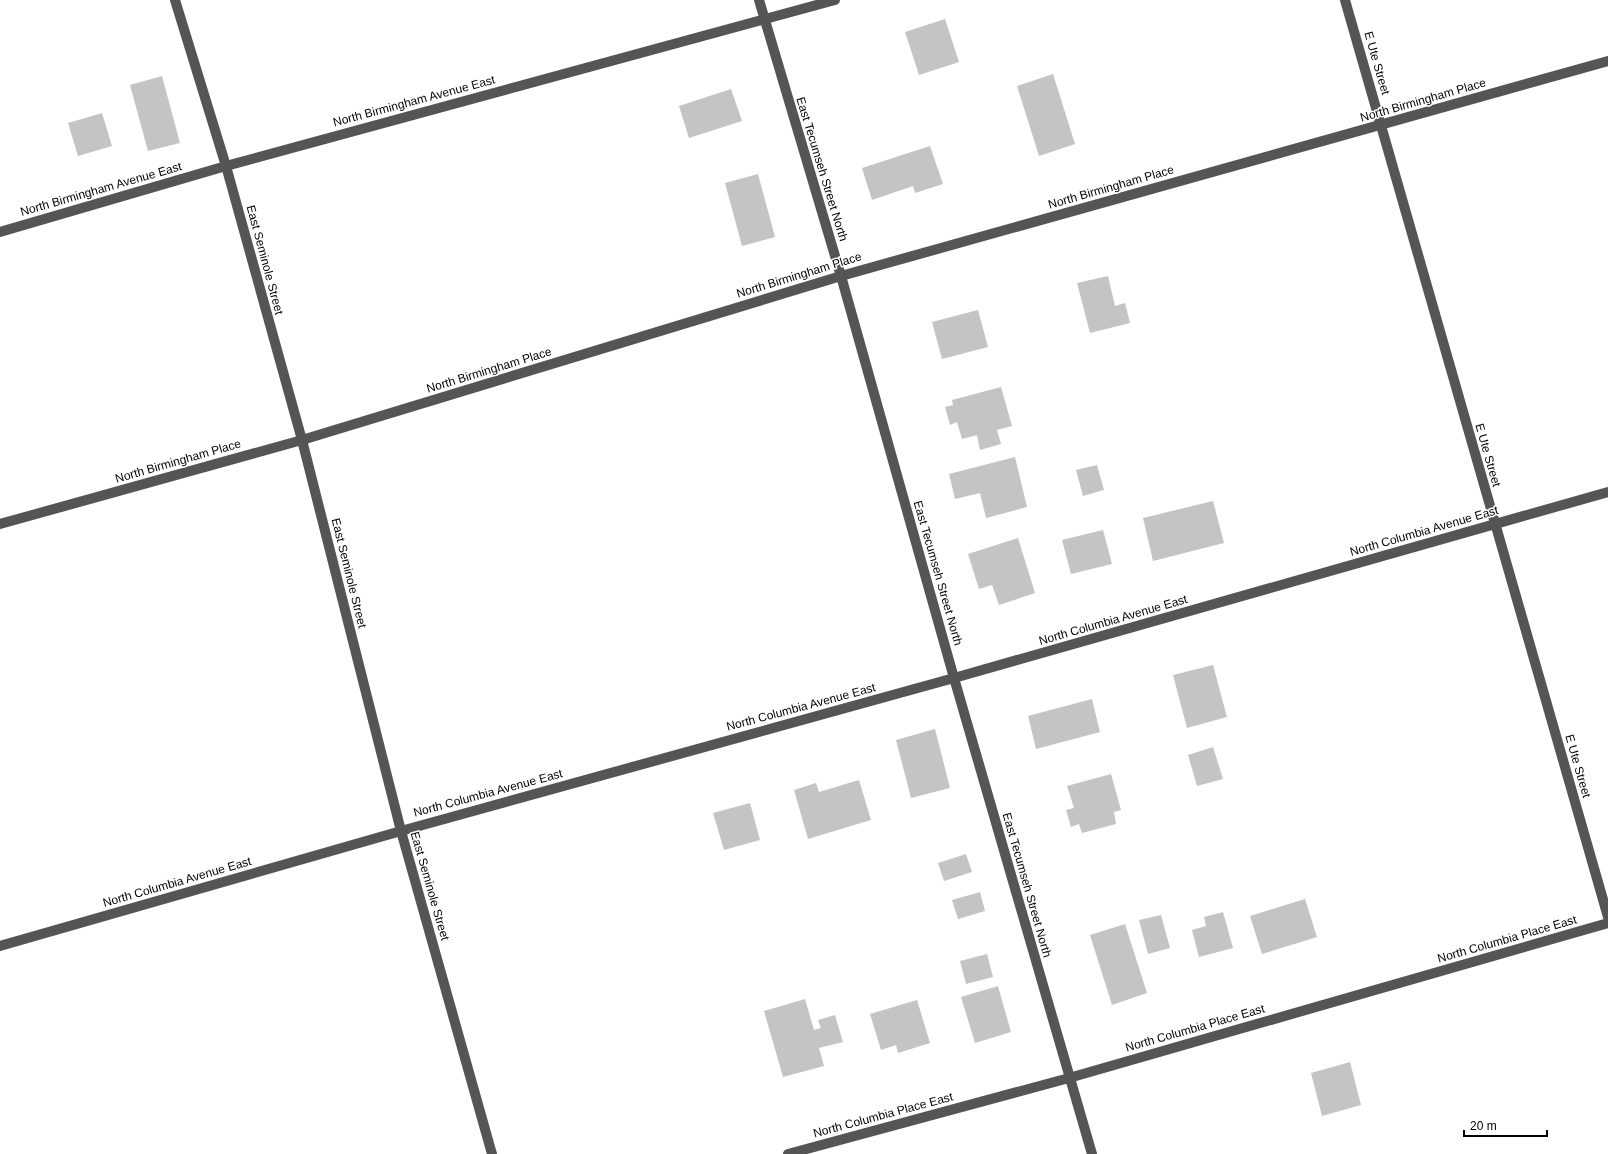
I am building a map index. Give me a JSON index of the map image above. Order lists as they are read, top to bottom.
{
  "streets": {
    "street": [
      "E Ute Street",
      "North Birmingham Place",
      "North Birmingham Avenue East",
      "East Tecumseh Street North",
      "East Seminole Street",
      "North Columbia Avenue East",
      "North Columbia Place East"
    ]
  },
  "crossings": [
    ["E Ute Street", "North Birmingham Place"],
    ["E Ute Street", "North Columbia Avenue East"],
    ["North Birmingham Place", "East Tecumseh Street North"],
    ["North Birmingham Place", "East Seminole Street"],
    ["North Birmingham Avenue East", "East Tecumseh Street North"],
    ["North Birmingham Avenue East", "East Seminole Street"],
    ["East Tecumseh Street North", "North Columbia Avenue East"],
    ["East Tecumseh Street North", "North Columbia Place East"],
    ["East Seminole Street", "North Columbia Avenue East"]
  ],
  "scale_bar": "20 m"
}
